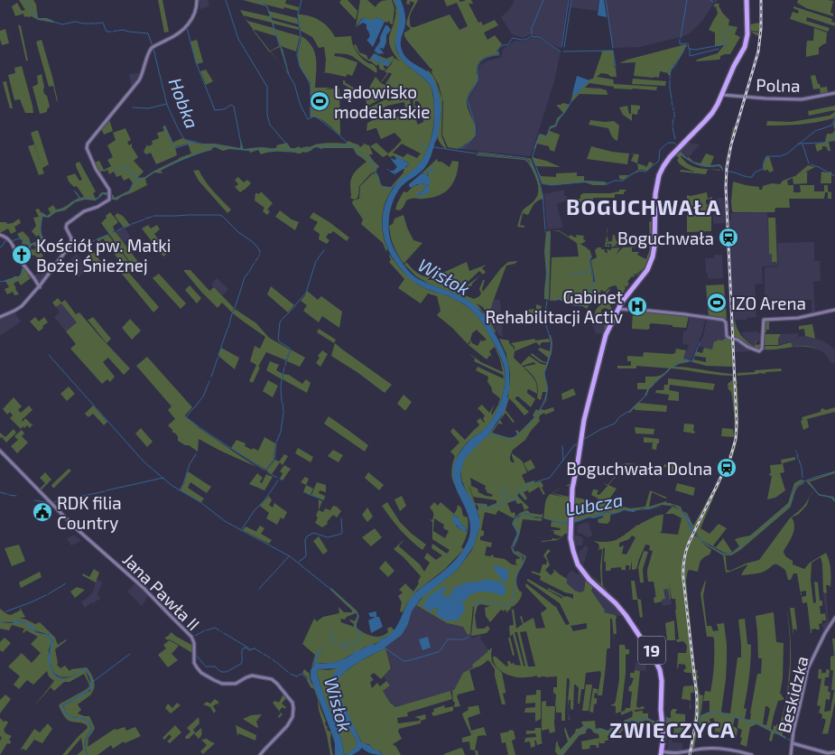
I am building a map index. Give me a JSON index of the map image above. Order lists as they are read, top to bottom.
{
  "streets": {
    "highway": ["19"],
    "street": ["Polna", "Jana Pawła II", "Beskidzka"]
  },
  "crossings": [
    ["Polna", "19"]
  ],
  "districts": ["BOGUCHWAŁA", "ZWIĘCZYCA"],
  "water": ["Hobka", "Wisłok", "Lubcza"],
  "places": {
    "sports": ["Lądowisko modelarskie", "IZO Arena"],
    "station": ["Boguchwała", "Boguchwała Dolna"],
    "church": ["Kościół pw. Matki Bożej Śnieżnej"],
    "hospital": ["Gabinet Rehabilitacji Activ"],
    "public building": ["RDK filia Country"]
  }
}
